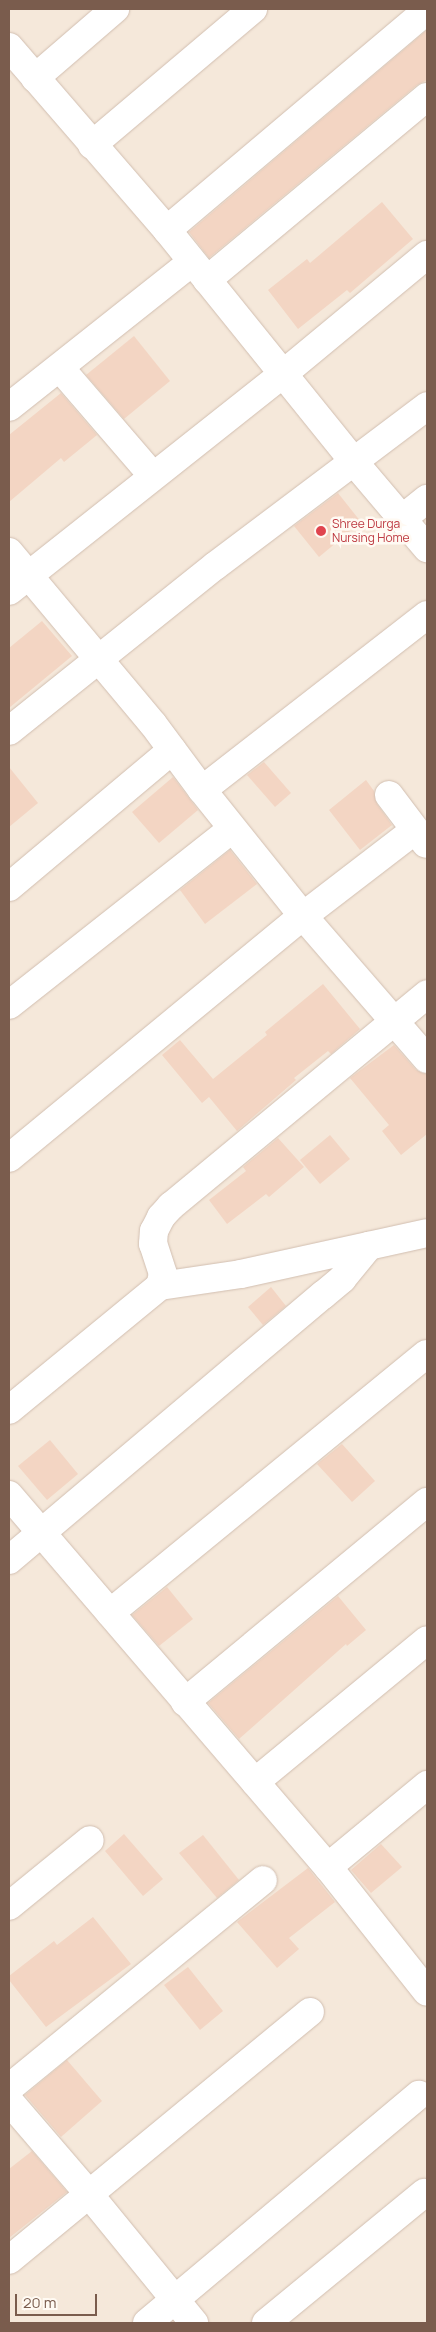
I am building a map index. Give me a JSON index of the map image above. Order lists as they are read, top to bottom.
{
  "places": ["Shree Durga Nursing Home"],
  "scale_bar": "20 m"
}
